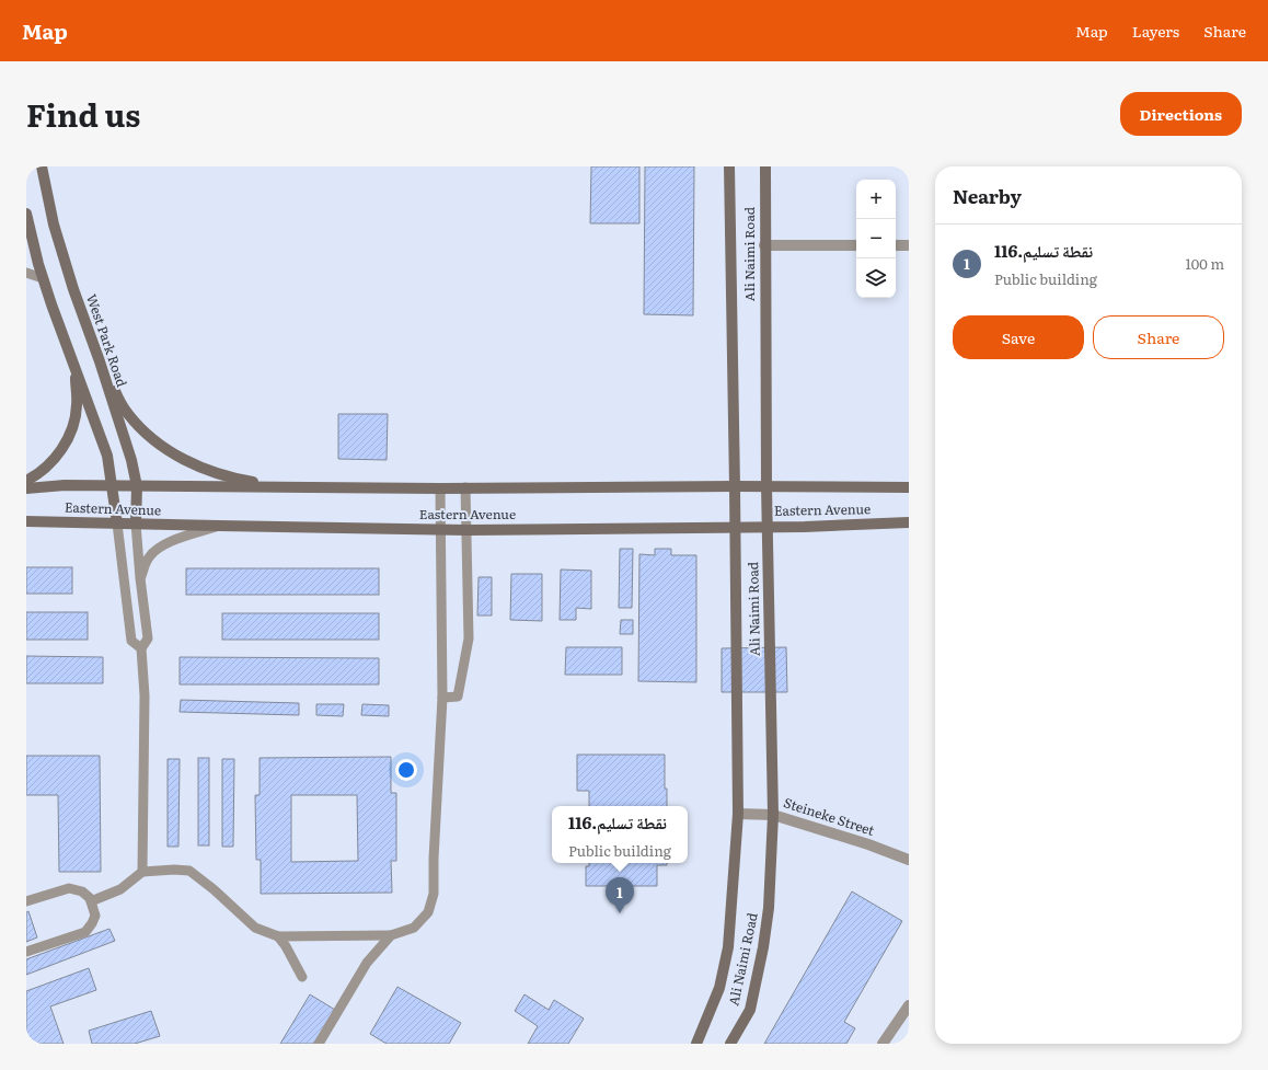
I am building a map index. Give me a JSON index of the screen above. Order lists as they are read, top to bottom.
{
  "streets": {
    "main road": ["Ali Naimi Road", "West Park Road", "Eastern Avenue"],
    "street": ["Steineke Street"]
  },
  "crossings": [
    ["Ali Naimi Road", "Eastern Avenue"],
    ["Ali Naimi Road", "Steineke Street"],
    ["West Park Road", "Eastern Avenue"]
  ],
  "page": {
    "header": "Map",
    "nav": ["Map", "Layers", "Share"],
    "title": "Find us",
    "buttons": [
      "Directions",
      ["Save", "Share"]
    ],
    "heading": "Nearby",
    "map_buttons": ["+", "−"],
    "list": [
      {
        "mark": "1",
        "name": "نقطة تسليم.116",
        "note": "Public building",
        "value": "100 m"
      }
    ],
    "popup": ["نقطة تسليم.116", "Public building"],
    "pins": "1"
  }
}
